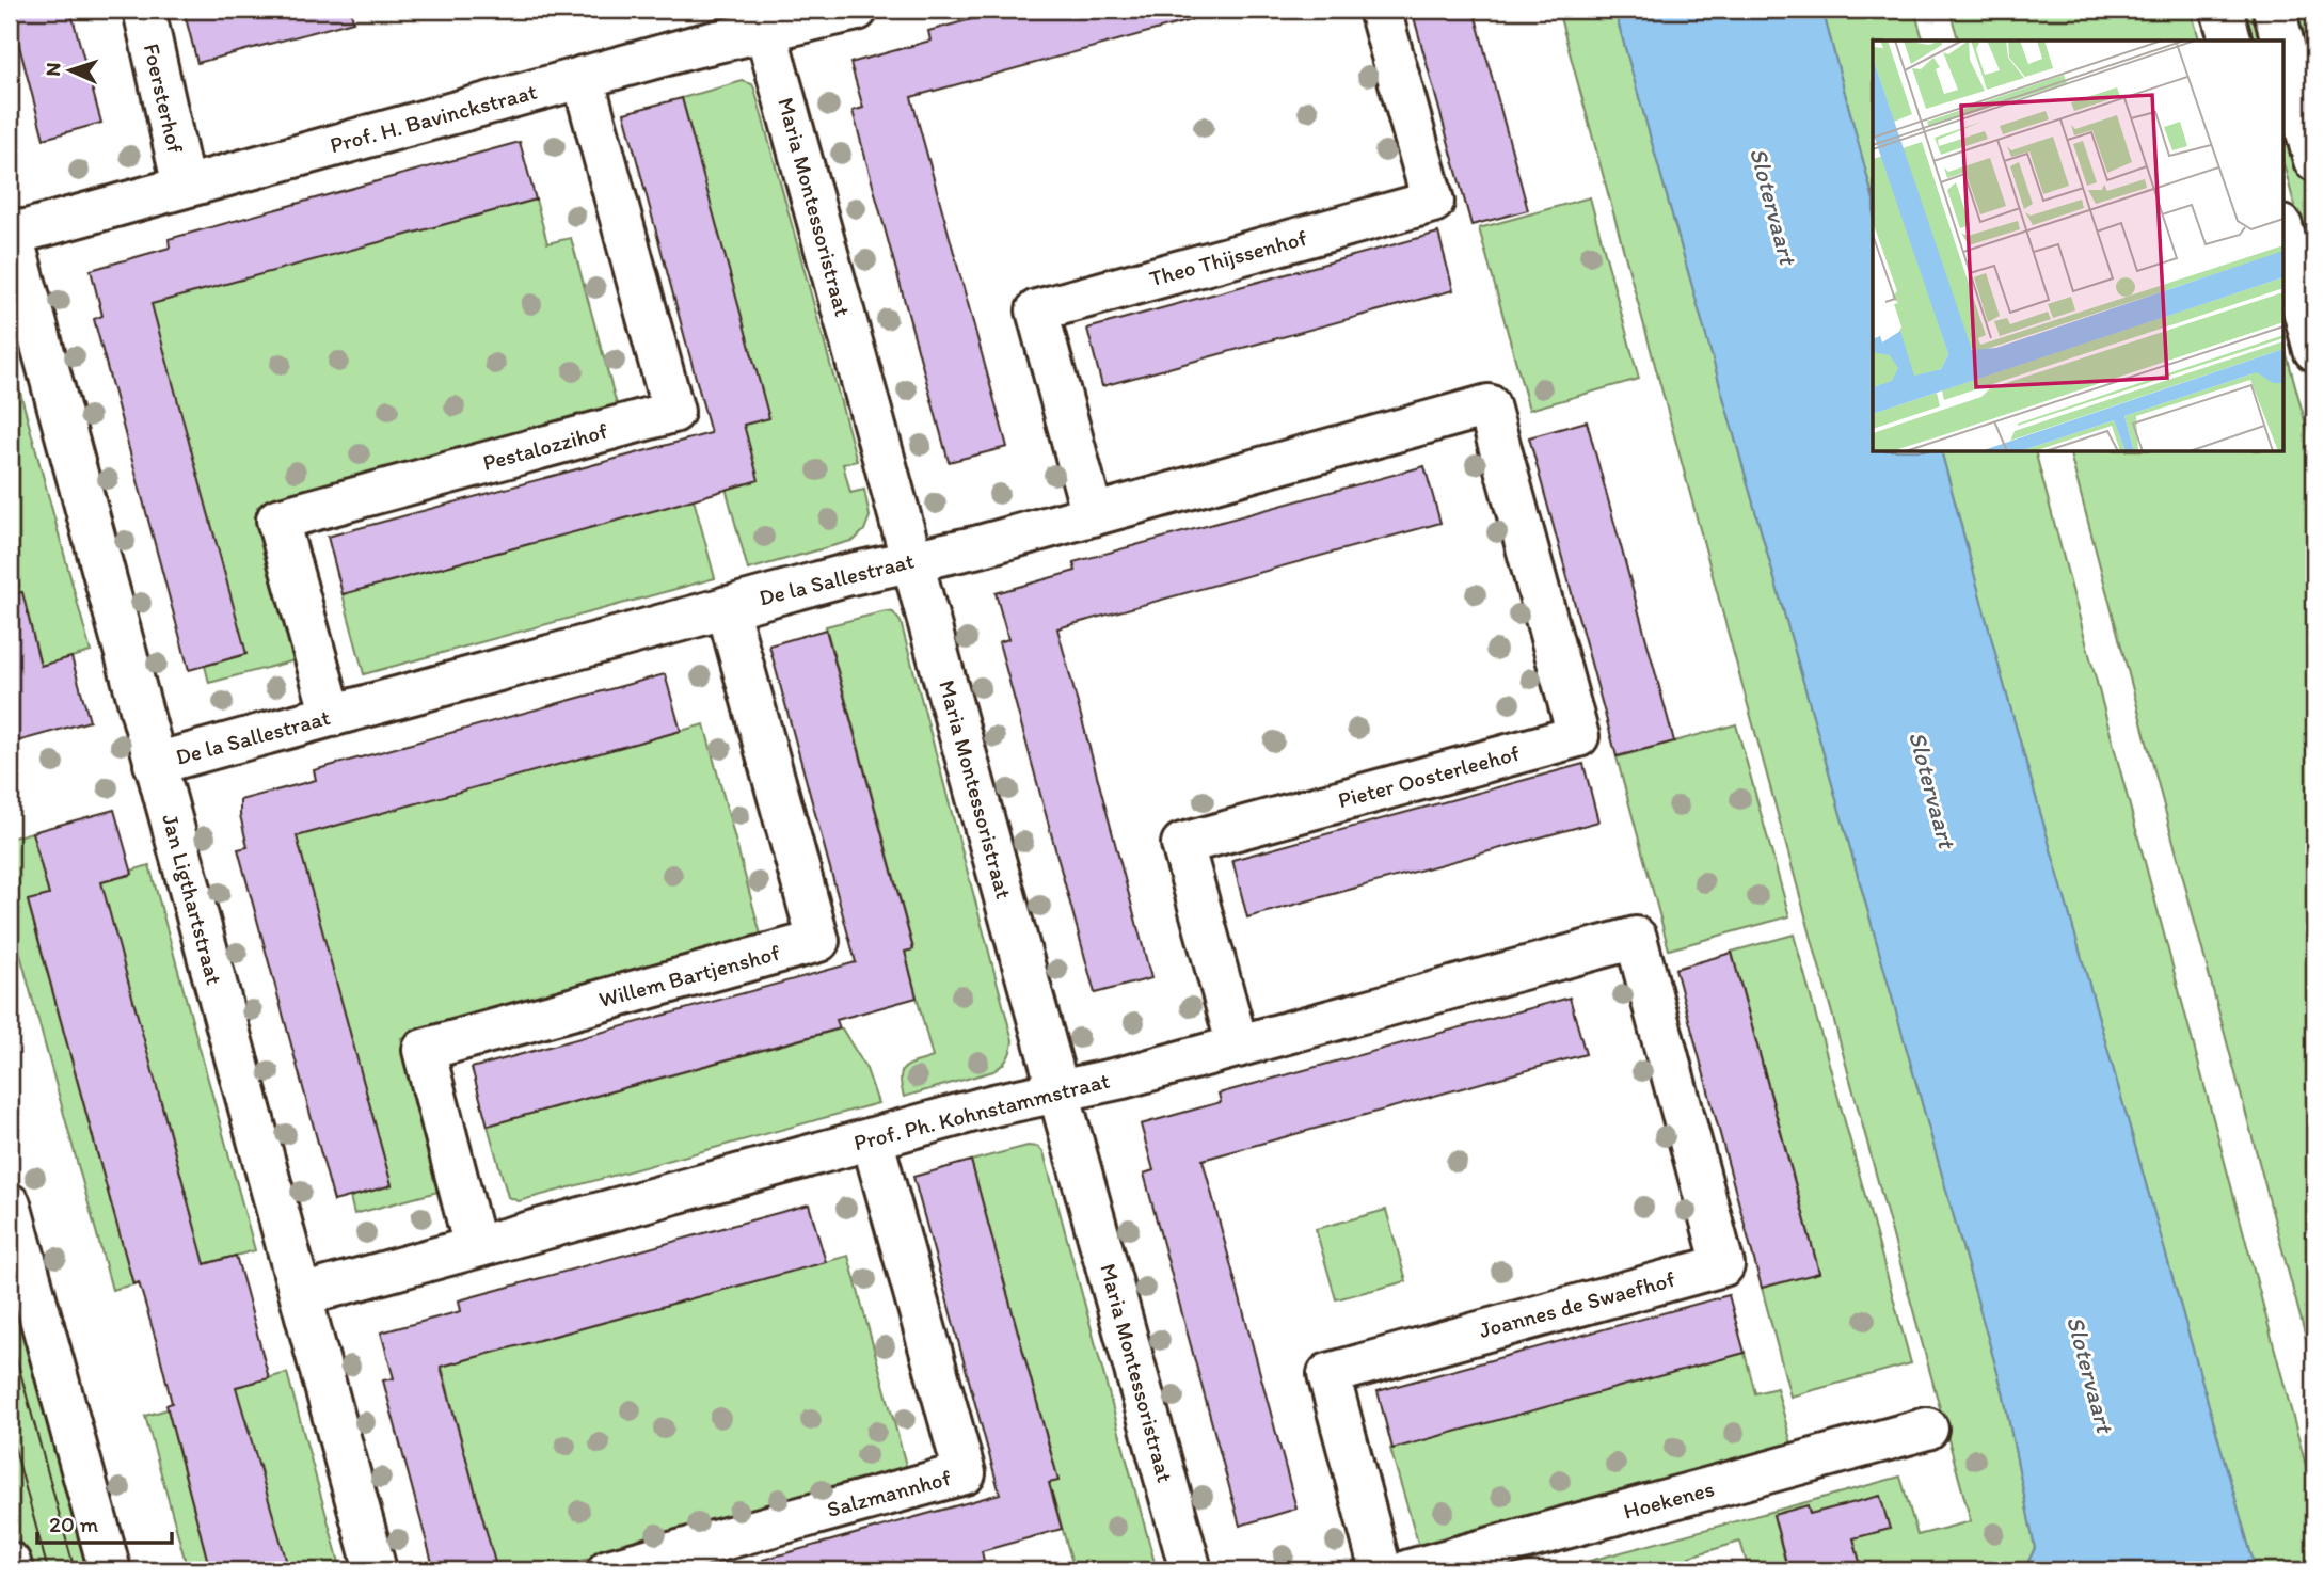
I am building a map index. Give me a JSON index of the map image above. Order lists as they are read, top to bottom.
{
  "streets": {
    "street": [
      "Foersterhof",
      "Prof. H. Bavinckstraat",
      "Maria Montessoristraat",
      "Theo Thijssenhof",
      "Pestalozzihof",
      "De la Sallestraat",
      "Pieter Oosterleehof",
      "Jan Ligthartstraat",
      "Willem Bartjenshof",
      "Prof. Ph. Kohnstammstraat",
      "Joannes de Swaefhof",
      "Salzmannhof",
      "Hoekenes"
    ]
  },
  "crossings": [
    ["Foersterhof", "Prof. H. Bavinckstraat"],
    ["Prof. H. Bavinckstraat", "Maria Montessoristraat"],
    ["Prof. H. Bavinckstraat", "Pestalozzihof"],
    ["Prof. H. Bavinckstraat", "Jan Ligthartstraat"],
    ["Maria Montessoristraat", "De la Sallestraat"],
    ["Maria Montessoristraat", "Prof. Ph. Kohnstammstraat"],
    ["Theo Thijssenhof", "De la Sallestraat"],
    ["Pestalozzihof", "De la Sallestraat"],
    ["De la Sallestraat", "Pieter Oosterleehof"],
    ["De la Sallestraat", "Jan Ligthartstraat"],
    ["De la Sallestraat", "Willem Bartjenshof"],
    ["Pieter Oosterleehof", "Prof. Ph. Kohnstammstraat"],
    ["Jan Ligthartstraat", "Prof. Ph. Kohnstammstraat"],
    ["Willem Bartjenshof", "Prof. Ph. Kohnstammstraat"],
    ["Prof. Ph. Kohnstammstraat", "Joannes de Swaefhof"],
    ["Prof. Ph. Kohnstammstraat", "Salzmannhof"]
  ],
  "water": ["Slotervaart"],
  "scale_bar": "20 m",
  "north": "left"
}
